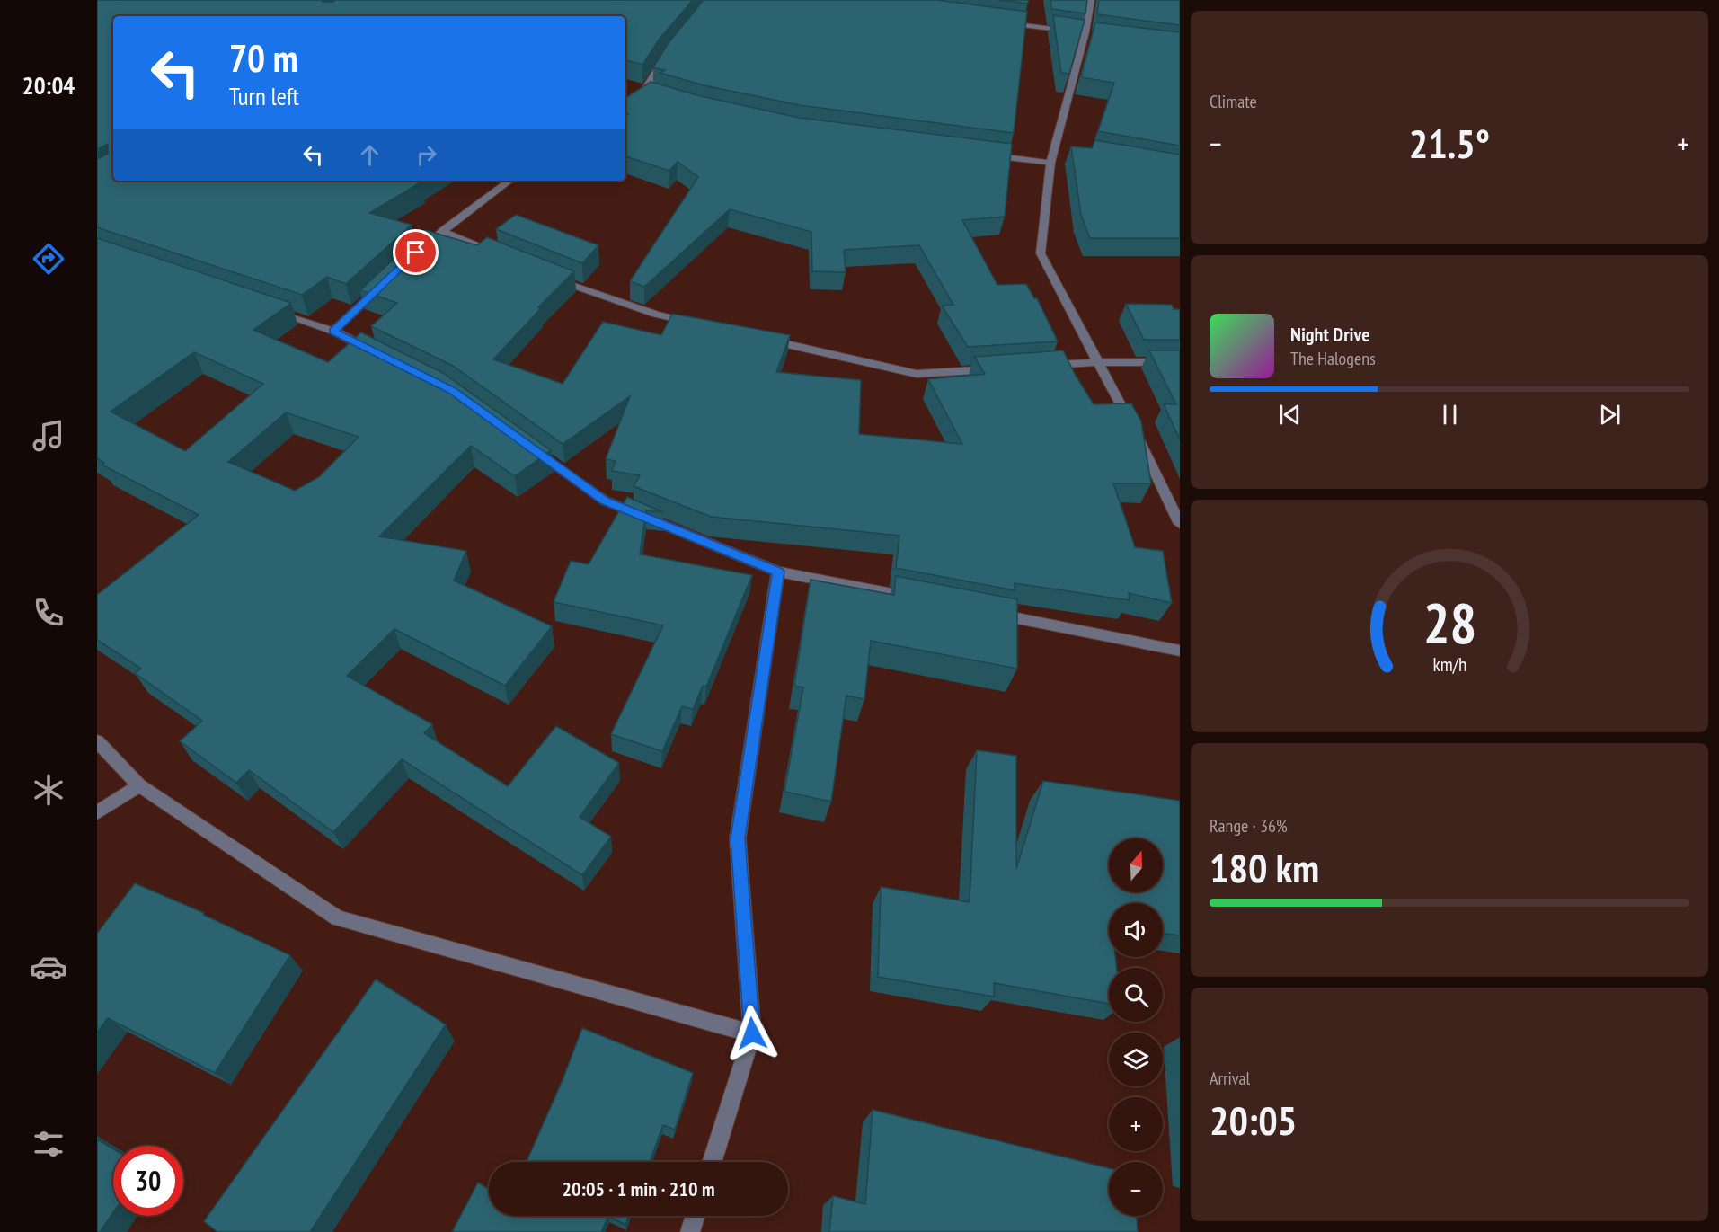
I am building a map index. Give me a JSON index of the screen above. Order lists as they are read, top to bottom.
{
  "north": "top",
  "page": {
    "tabs": "20:04",
    "tile": [
      "Climate",
      ["Range · 36%", "180 km"],
      ["Arrival", "20:05"]
    ],
    "turn": ["70 m", "Turn left"],
    "heat": ["−", "21.5°", "+"],
    "song": ["Night Drive", "The Halogens"],
    "map_buttons": ["+", "−"],
    "limit": "30",
    "trip": "20:05 · 1 min · 210 m",
    "gauge": ["28", "km/h"]
  }
}
